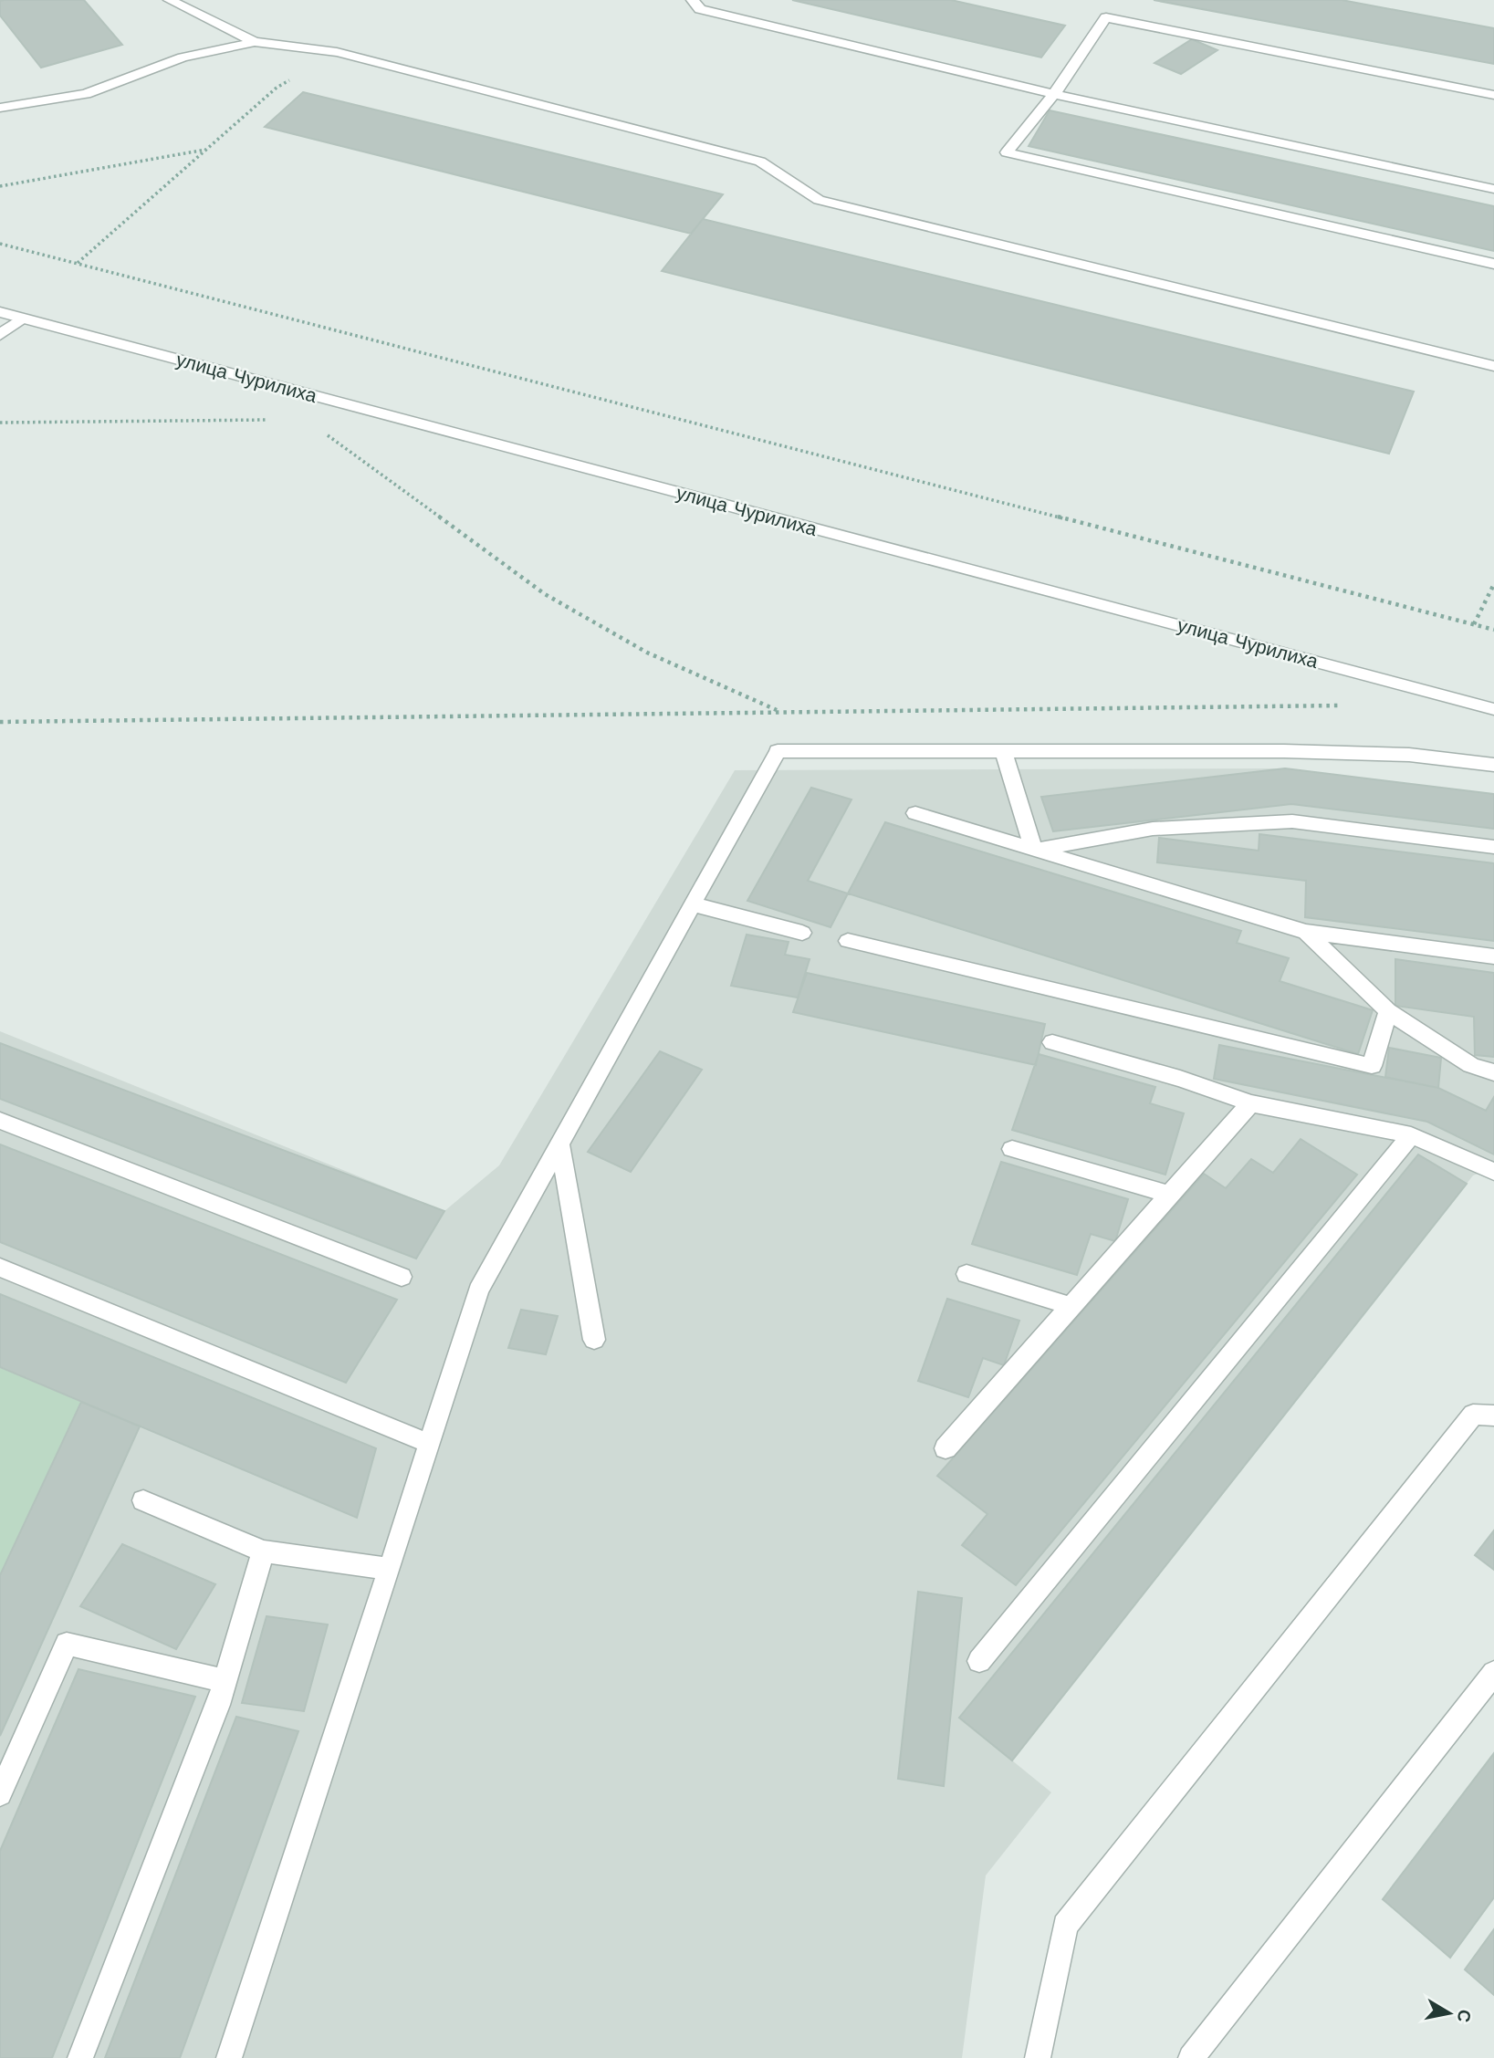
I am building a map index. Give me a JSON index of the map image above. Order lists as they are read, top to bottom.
{
  "streets": {
    "street": ["улица Чурилиха"]
  },
  "north": "right"
}
